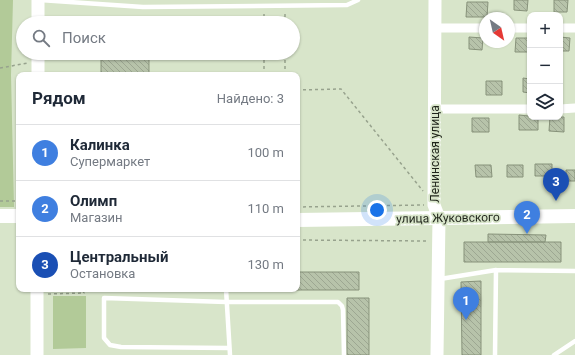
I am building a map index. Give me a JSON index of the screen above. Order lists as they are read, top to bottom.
{
  "streets": {
    "main road": ["улица Жуковского"],
    "street": ["Ленинская улица"]
  },
  "crossings": [
    ["Ленинская улица", "улица Жуковского"]
  ],
  "north": "bottom right",
  "page": {
    "map_buttons": ["+", "−"],
    "search": "Поиск",
    "heading": ["Рядом", "Найдено: 3"],
    "list": [
      {
        "mark": "1",
        "name": "Калинка",
        "note": "Супермаркет",
        "value": "100 m"
      },
      {
        "mark": "2",
        "name": "Олимп",
        "note": "Магазин",
        "value": "110 m"
      },
      {
        "mark": "3",
        "name": "Центральный",
        "note": "Остановка",
        "value": "130 m"
      }
    ],
    "pins": ["3", "2", "1"]
  }
}
